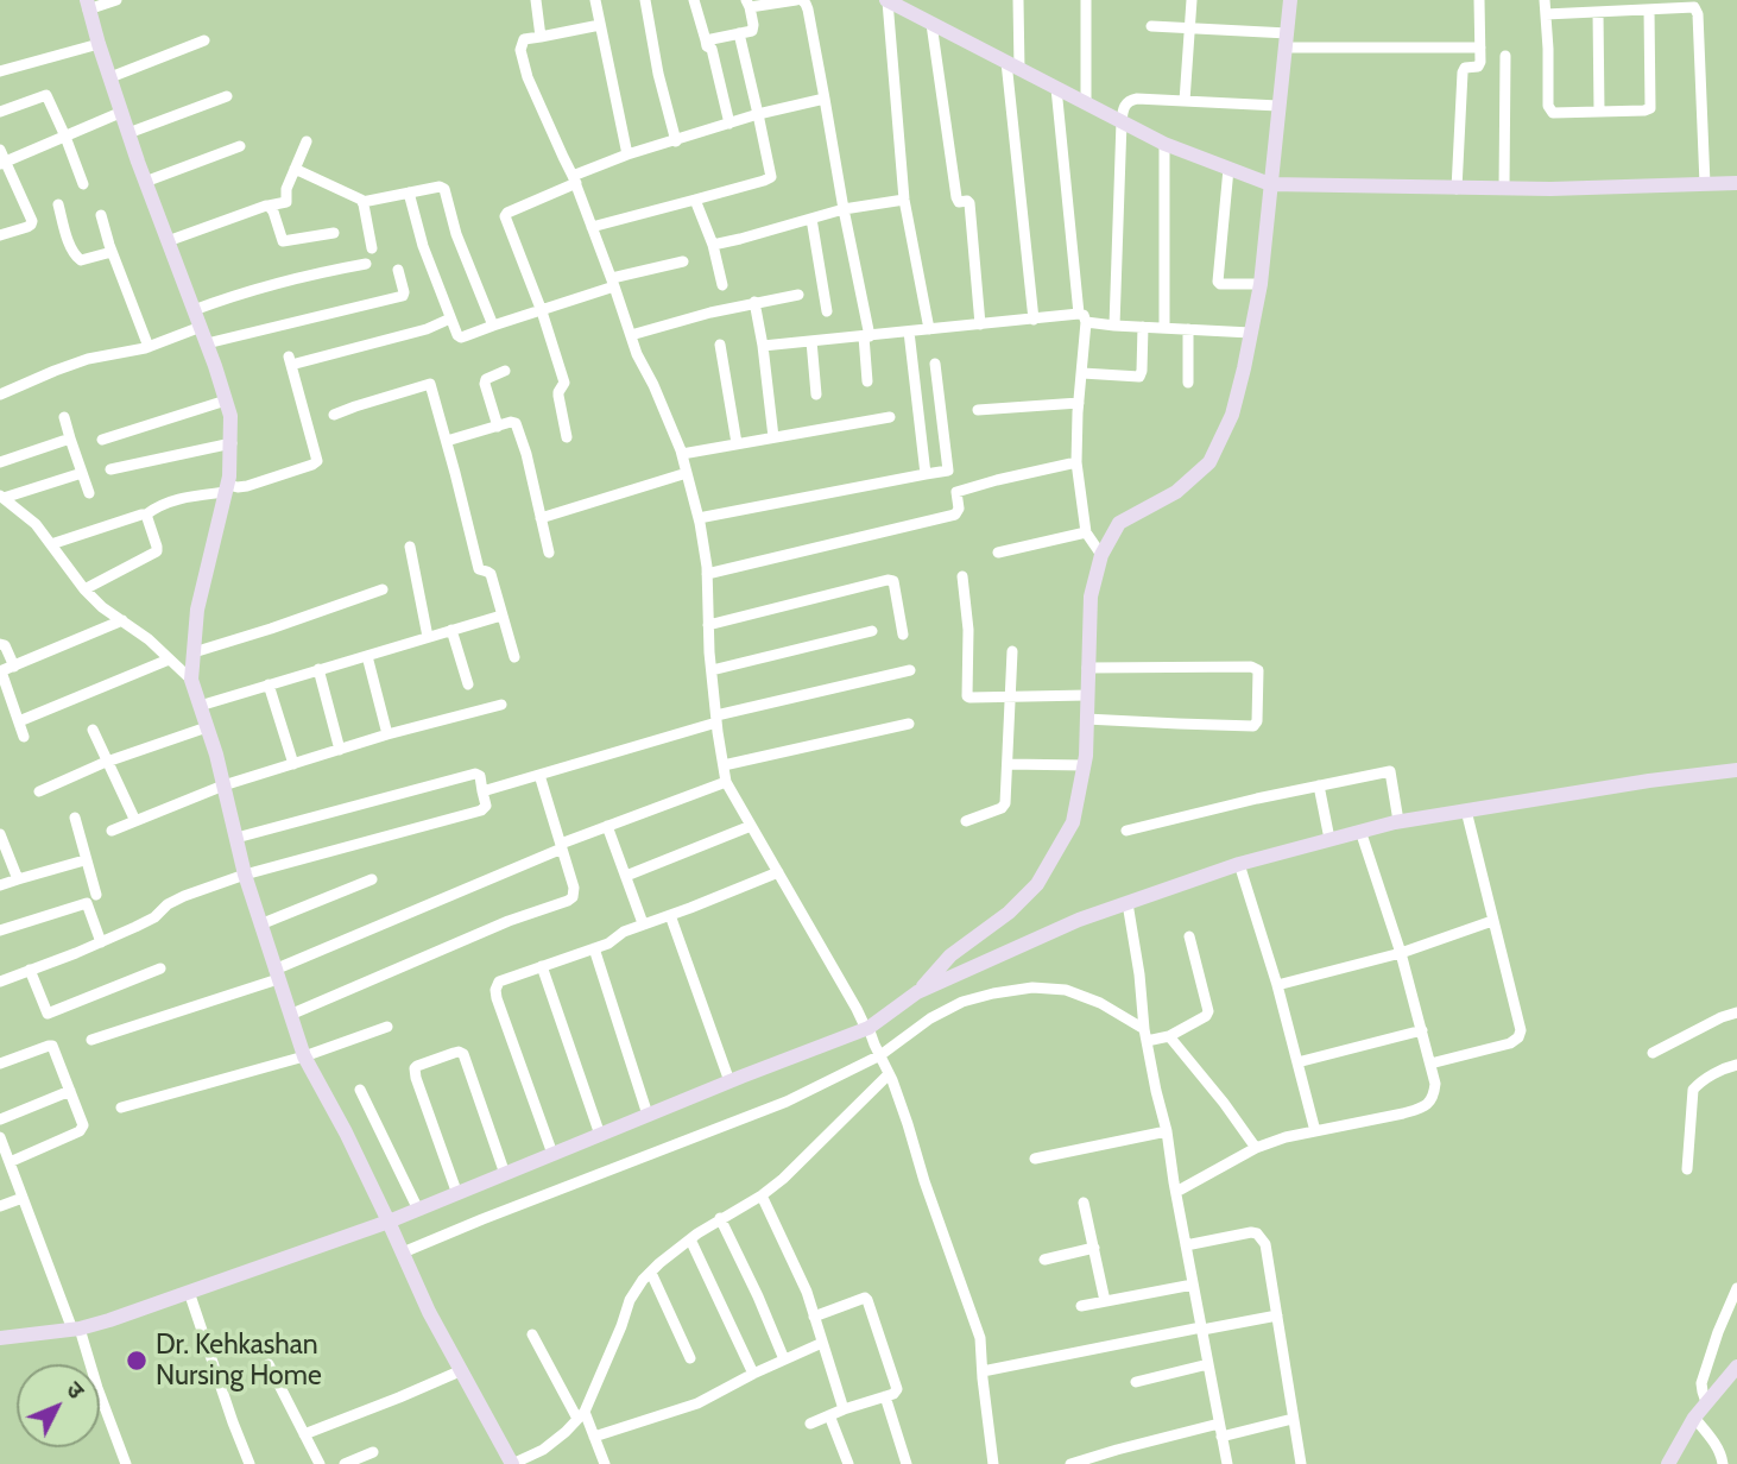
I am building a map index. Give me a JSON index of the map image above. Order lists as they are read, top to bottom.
{
  "places": ["Dr. Kehkashan Nursing Home"],
  "north": "top right"
}
